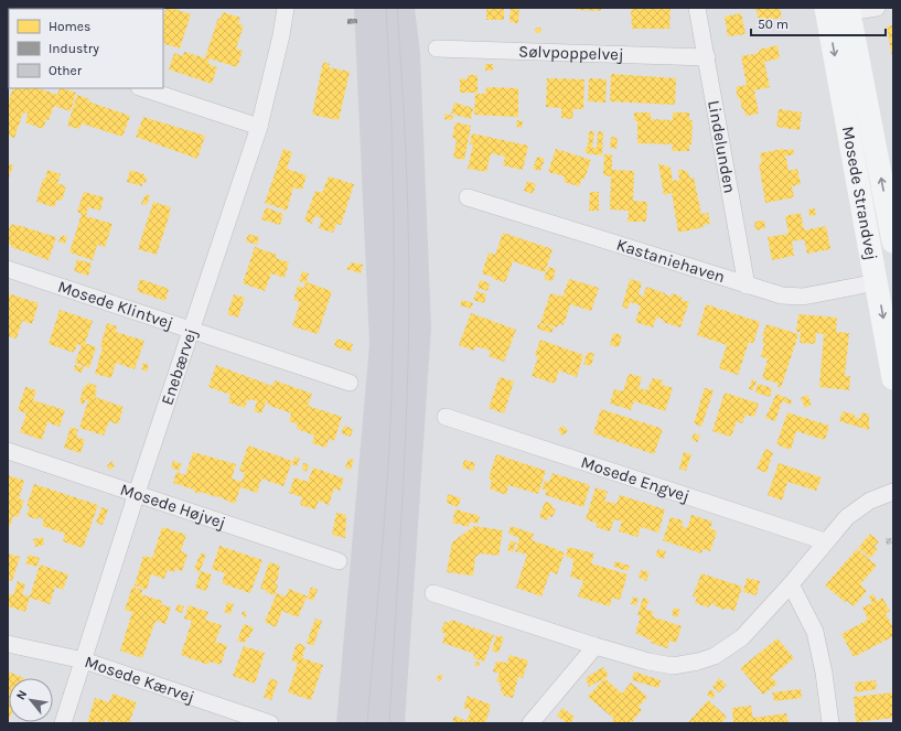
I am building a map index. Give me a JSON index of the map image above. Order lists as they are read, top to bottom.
{
  "streets": {
    "main road": ["Mosede Strandvej"],
    "street": [
      "Sølvpoppelvej",
      "Lindelunden",
      "Kastaniehaven",
      "Mosede Klintvej",
      "Enebærvej",
      "Mosede Engvej",
      "Mosede Højvej",
      "Mosede Kærvej"
    ]
  },
  "crossings": [
    ["Sølvpoppelvej", "Lindelunden"],
    ["Lindelunden", "Kastaniehaven"],
    ["Mosede Strandvej", "Kastaniehaven"],
    ["Mosede Klintvej", "Enebærvej"],
    ["Enebærvej", "Mosede Højvej"],
    ["Enebærvej", "Mosede Kærvej"]
  ],
  "legend": ["Homes", "Industry", "Other"],
  "scale_bar": "50 m",
  "north": "top left"
}
